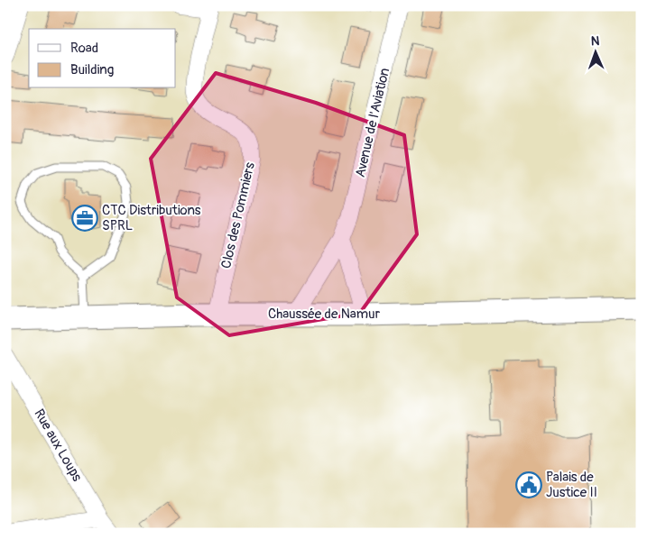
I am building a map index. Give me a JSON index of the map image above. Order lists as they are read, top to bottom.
{
  "streets": {
    "street": [
      "Avenue de l'Aviation",
      "Clos des Pommiers",
      "Chaussée de Namur",
      "Rue aux Loups"
    ]
  },
  "crossings": [
    ["Avenue de l'Aviation", "Chaussée de Namur"],
    ["Clos des Pommiers", "Chaussée de Namur"]
  ],
  "places": {
    "office": ["CTC Distributions SPRL"],
    "public building": ["Palais de Justice II"]
  },
  "legend": ["Road", "Building"],
  "north": "top"
}
